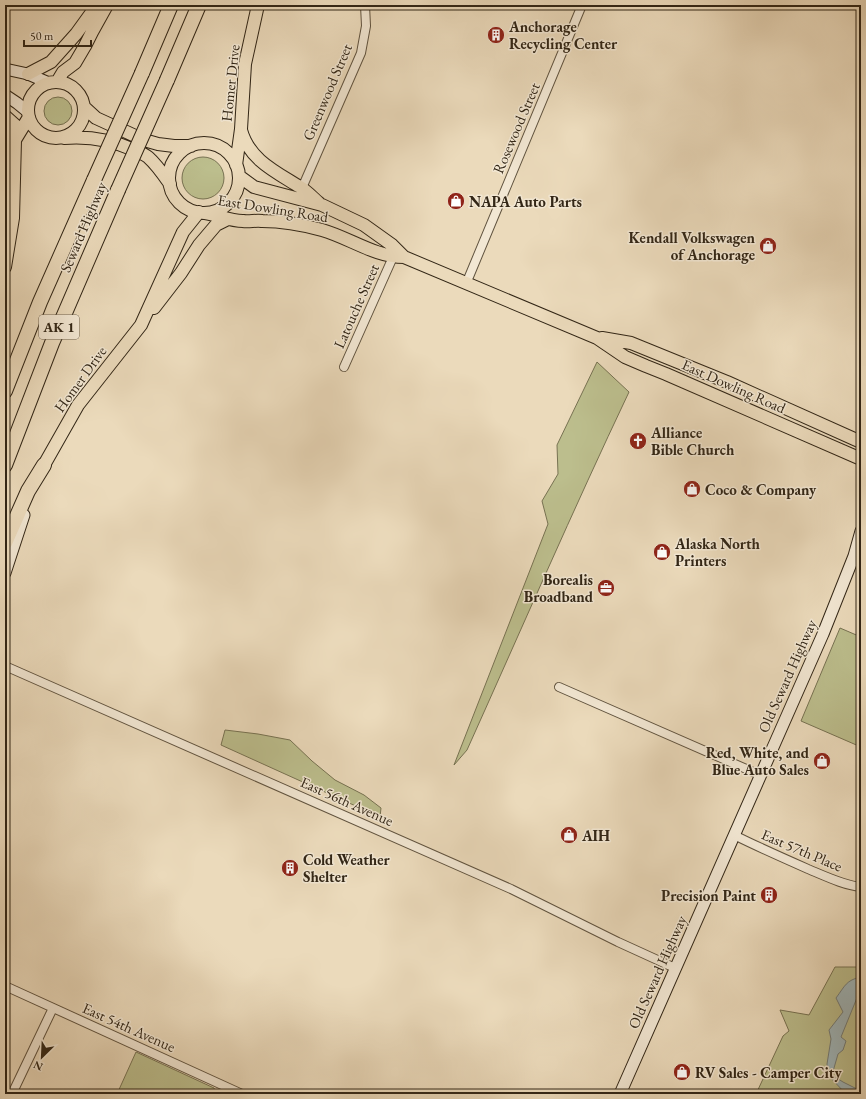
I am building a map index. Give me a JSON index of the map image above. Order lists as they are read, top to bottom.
{
  "streets": {
    "highway": ["Seward Highway", "AK 1"],
    "main road": ["Homer Drive", "East Dowling Road", "Old Seward Highway"],
    "street": [
      "Greenwood Street",
      "Rosewood Street",
      "Latouche Street",
      "East 56th Avenue",
      "East 57th Place",
      "East 54th Avenue"
    ]
  },
  "crossings": [
    ["Homer Drive", "East Dowling Road"],
    ["Rosewood Street", "East Dowling Road"],
    ["East Dowling Road", "Latouche Street"],
    ["Old Seward Highway", "East 56th Avenue"],
    ["Old Seward Highway", "East 57th Place"]
  ],
  "places": {
    "building": ["Anchorage Recycling Center", "Cold Weather Shelter", "Precision Paint"],
    "shop": [
      "NAPA Auto Parts",
      "Kendall Volkswagen of Anchorage",
      "Coco & Company",
      "Alaska North Printers",
      "Red, White, and Blue Auto Sales",
      "AIH",
      "RV Sales - Camper City"
    ],
    "church": ["Alliance Bible Church"],
    "office": ["Borealis Broadband"]
  },
  "scale_bar": "50 m",
  "north": "bottom left"
}
